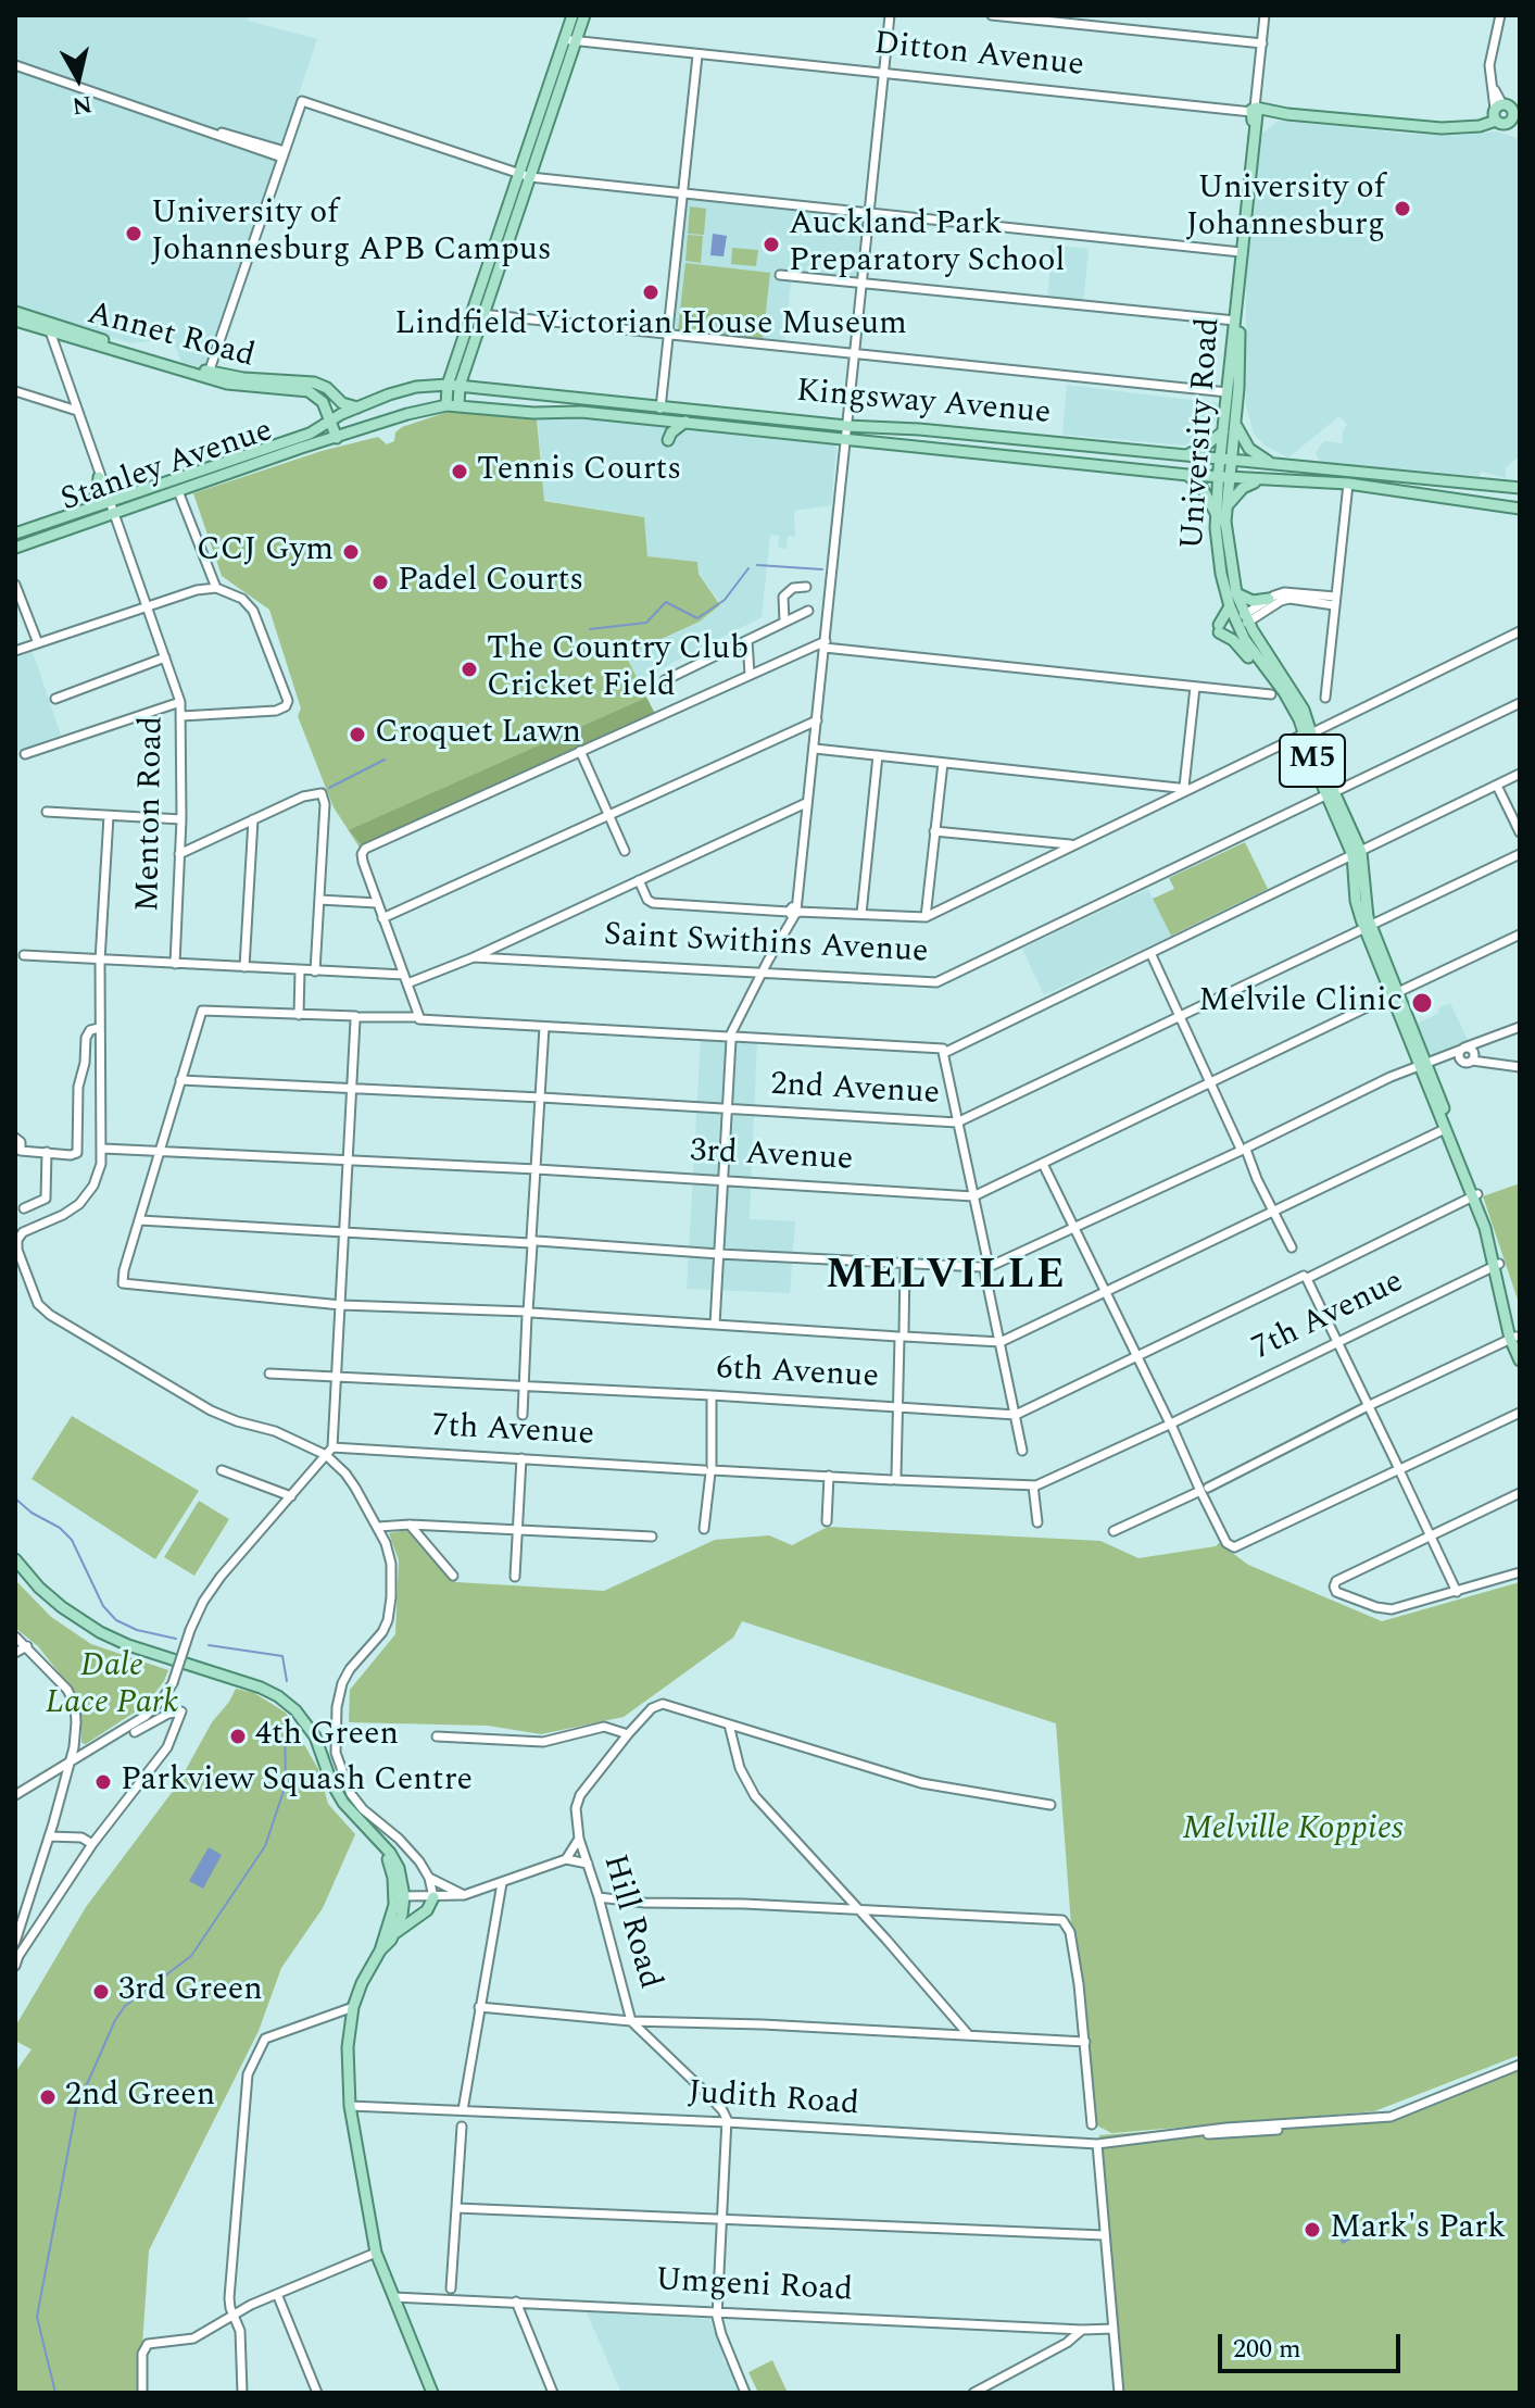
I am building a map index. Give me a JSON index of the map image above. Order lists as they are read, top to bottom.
{
  "streets": {
    "main road": [
      "Ditton Avenue",
      "Annet Road",
      "Kingsway Avenue",
      "University Road",
      "Stanley Avenue",
      "M5"
    ],
    "street": [
      "Menton Road",
      "Saint Swithins Avenue",
      "2nd Avenue",
      "3rd Avenue",
      "7th Avenue",
      "6th Avenue",
      "Hill Road",
      "Judith Road",
      "Umgeni Road"
    ]
  },
  "crossings": [
    ["Ditton Avenue", "University Road"],
    ["Annet Road", "Kingsway Avenue"],
    ["Annet Road", "Stanley Avenue"],
    ["Annet Road", "Menton Road"],
    ["Kingsway Avenue", "University Road"],
    ["Kingsway Avenue", "Stanley Avenue"],
    ["University Road", "M5"],
    ["University Road", "Saint Swithins Avenue"],
    ["Stanley Avenue", "Menton Road"],
    ["M5", "2nd Avenue"],
    ["M5", "3rd Avenue"],
    ["M5", "7th Avenue"],
    ["M5", "6th Avenue"],
    ["Hill Road", "Judith Road"]
  ],
  "districts": ["MELVILLE"],
  "parks": ["Dale Lace Park", "Melville Koppies"],
  "places": [
    "University of Johannesburg",
    "University of Johannesburg APB Campus",
    "Auckland Park Preparatory School",
    "Lindfield Victorian House Museum",
    "Tennis Courts",
    "CCJ Gym",
    "Padel Courts",
    "The Country Club Cricket Field",
    "Croquet Lawn",
    "Melvile Clinic",
    "4th Green",
    "Parkview Squash Centre",
    "3rd Green",
    "2nd Green",
    "Mark's Park"
  ],
  "scale_bar": "200 m",
  "north": "bottom"
}
